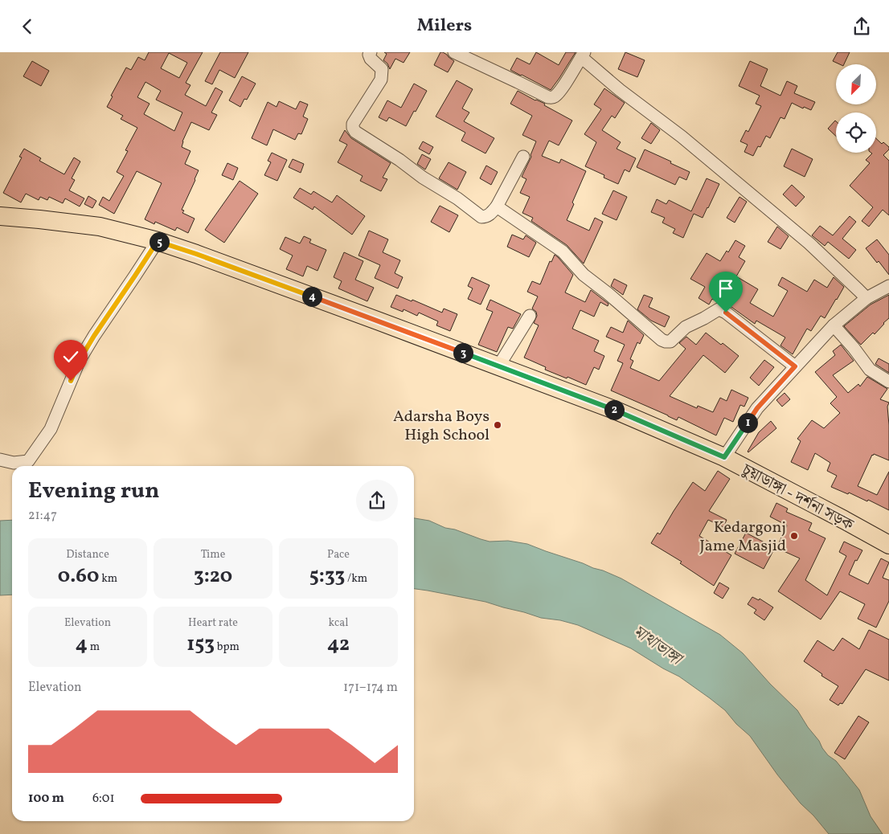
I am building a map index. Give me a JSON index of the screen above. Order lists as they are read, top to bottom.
{
  "streets": {
    "main road": ["চুয়াডাঙ্গা - দর্শনা সড়ক"]
  },
  "water": ["মাথাভাঙ্গা"],
  "places": ["Adarsha Boys High School", "Kedargonj Jame Masjid"],
  "north": "bottom left",
  "page": {
    "header": "Milers",
    "pins": [
      "5",
      "4",
      "3",
      "2",
      "1"
    ],
    "heading": ["Evening run", "21:47"],
    "stats": [
      ["Distance", "0.60 km"],
      ["Time", "3:20"],
      ["Pace", "5:33 /km"],
      ["Elevation", "4 m"],
      ["Heart rate", "153 bpm"],
      ["kcal", "42"]
    ],
    "chart": ["Elevation", "171–174 m"],
    "list": [
      {
        "name": "100 m",
        "note": "6:01"
      }
    ]
  }
}
